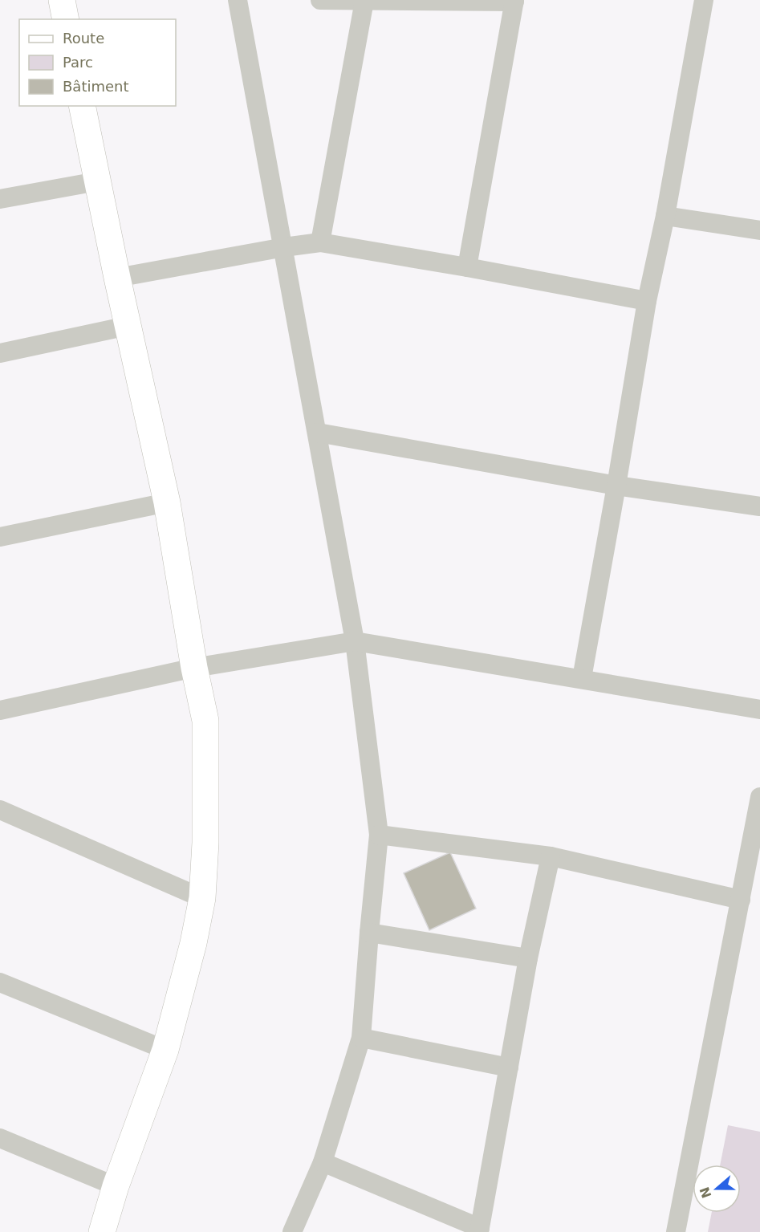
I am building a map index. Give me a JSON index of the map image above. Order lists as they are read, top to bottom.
{
  "legend": ["Route", "Parc", "Bâtiment"],
  "north": "left"
}
